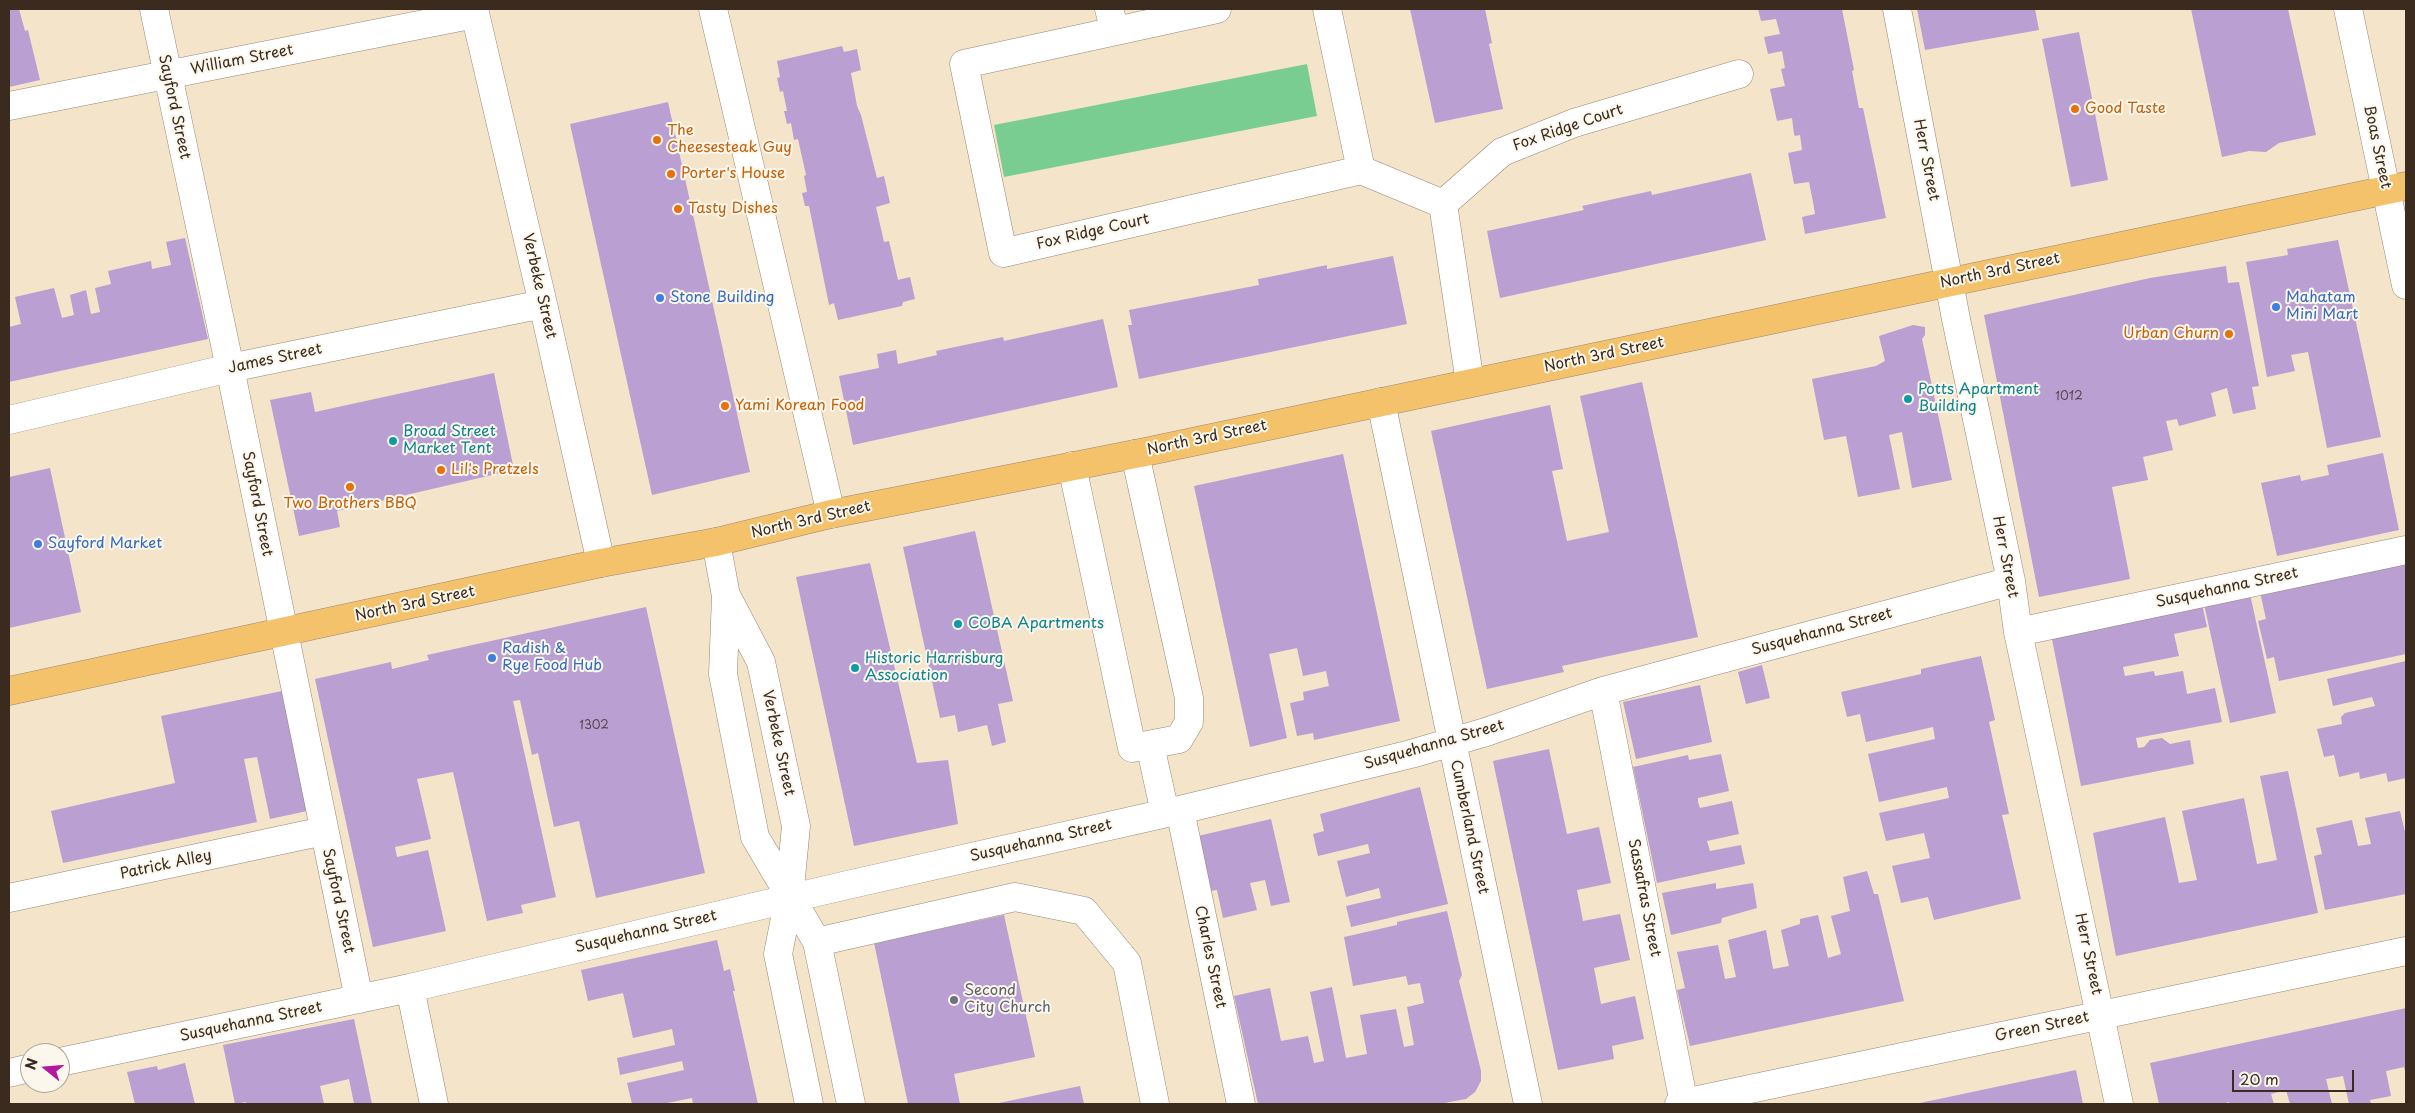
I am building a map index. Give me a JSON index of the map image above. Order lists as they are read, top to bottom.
{
  "streets": {
    "main road": ["North 3rd Street"],
    "street": [
      "William Street",
      "Sayford Street",
      "Fox Ridge Court",
      "Boas Street",
      "Herr Street",
      "Verbeke Street",
      "James Street",
      "Susquehanna Street",
      "Cumberland Street",
      "Patrick Alley",
      "Sassafras Street",
      "Charles Street",
      "Green Street"
    ]
  },
  "crossings": [
    ["William Street", "Sayford Street"],
    ["William Street", "Verbeke Street"],
    ["Sayford Street", "North 3rd Street"],
    ["Sayford Street", "James Street"],
    ["Sayford Street", "Susquehanna Street"],
    ["Sayford Street", "Patrick Alley"],
    ["Boas Street", "North 3rd Street"],
    ["Herr Street", "North 3rd Street"],
    ["Herr Street", "Susquehanna Street"],
    ["Herr Street", "Green Street"],
    ["North 3rd Street", "Verbeke Street"],
    ["North 3rd Street", "Cumberland Street"],
    ["Verbeke Street", "James Street"],
    ["Verbeke Street", "Susquehanna Street"],
    ["Susquehanna Street", "Cumberland Street"],
    ["Susquehanna Street", "Sassafras Street"],
    ["Susquehanna Street", "Charles Street"],
    ["Sassafras Street", "Green Street"]
  ],
  "places": [
    "Good Taste",
    "The Cheesesteak Guy",
    "Porter's House",
    "Tasty Dishes",
    "Stone Building",
    "Mahatam Mini Mart",
    "Urban Churn",
    "Potts Apartment Building",
    "Yami Korean Food",
    "Broad Street Market Tent",
    "Lil's Pretzels",
    "Two Brothers BBQ",
    "Sayford Market",
    "COBA Apartments",
    "Radish & Rye Food Hub",
    "Historic Harrisburg Association",
    "Second City Church"
  ],
  "house_numbers": ["1012", "1302"],
  "scale_bar": "20 m",
  "north": "left"
}
